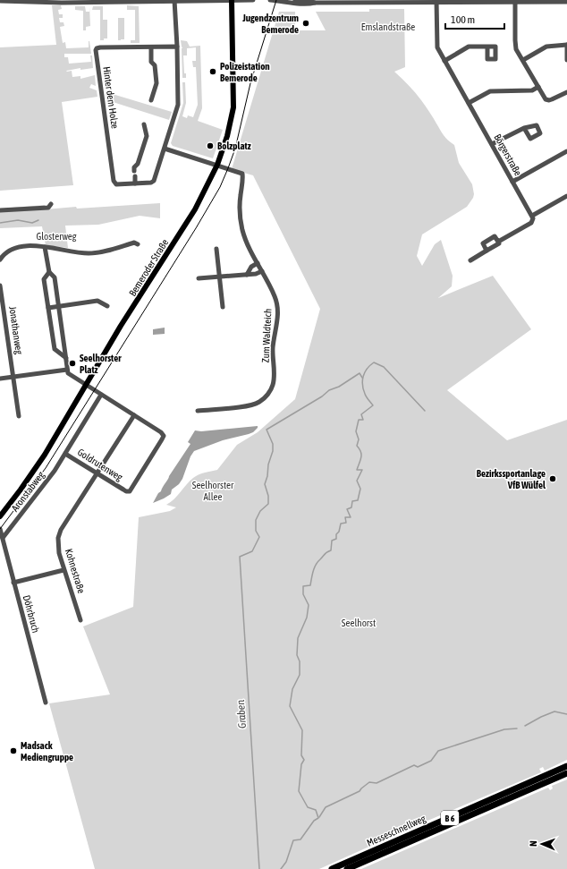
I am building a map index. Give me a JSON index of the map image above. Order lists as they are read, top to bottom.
{
  "streets": {
    "highway": ["B 6", "Messeschnellweg"],
    "main road": ["Bemeroder Straße"],
    "street": [
      "Hinter dem Holze",
      "Börgerstraße",
      "Jonathanweg",
      "Zum Waldteich",
      "Goldrutenweg",
      "Aronstabweg",
      "Kohnestraße",
      "Döhrbruch"
    ]
  },
  "crossings": [
    ["Bemeroder Straße", "Zum Waldteich"],
    ["Goldrutenweg", "Aronstabweg"],
    ["Goldrutenweg", "Kohnestraße"],
    ["Aronstabweg", "Döhrbruch"]
  ],
  "water": ["Graben"],
  "parks": [
    "Emslandstraße",
    "Glosterweg",
    "Seelhorster Allee",
    "Seelhorst"
  ],
  "places": [
    "Jugendzentrum Bemerode",
    "Polizeistation Bemerode",
    "Bolzplatz",
    "Seelhorster Platz",
    "Bezirkssportanlage VfB Wülfel",
    "Madsack Mediengruppe"
  ],
  "scale_bar": "100 m",
  "north": "left"
}
